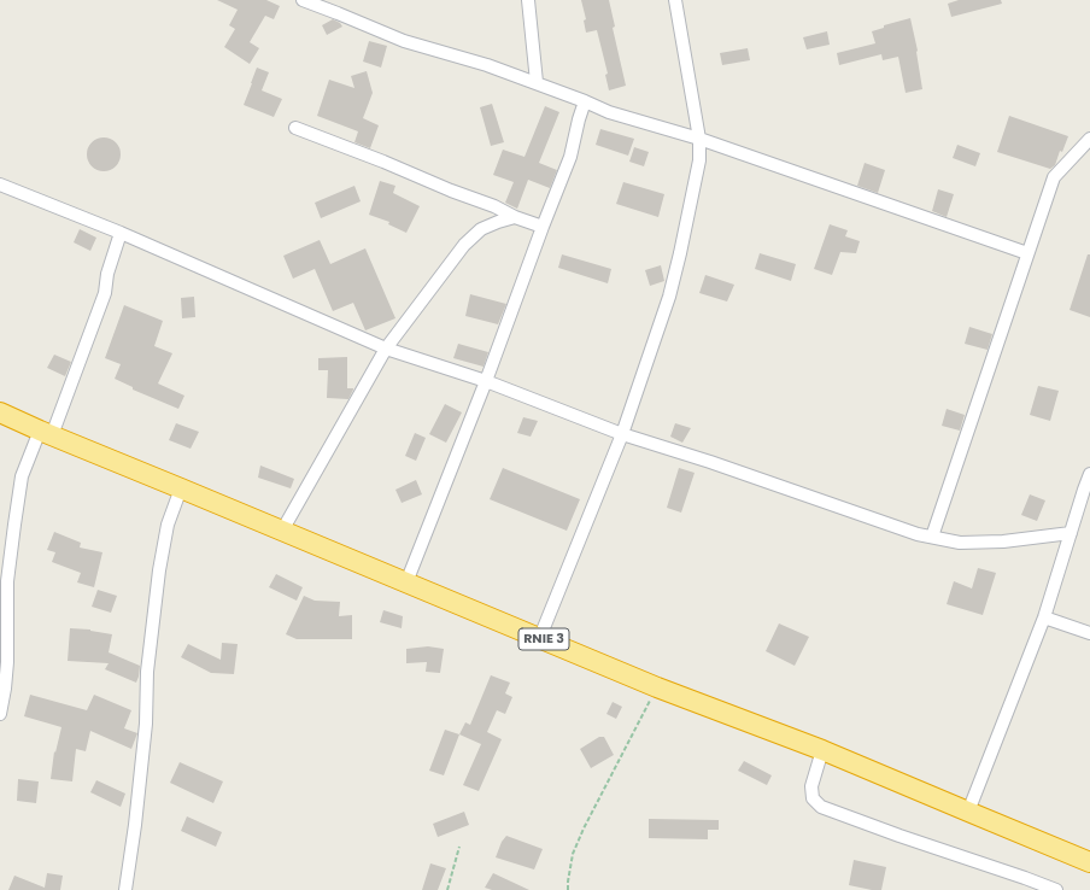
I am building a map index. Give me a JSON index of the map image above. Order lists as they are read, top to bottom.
{
  "streets": {
    "highway": ["RNIE 3"]
  }
}
